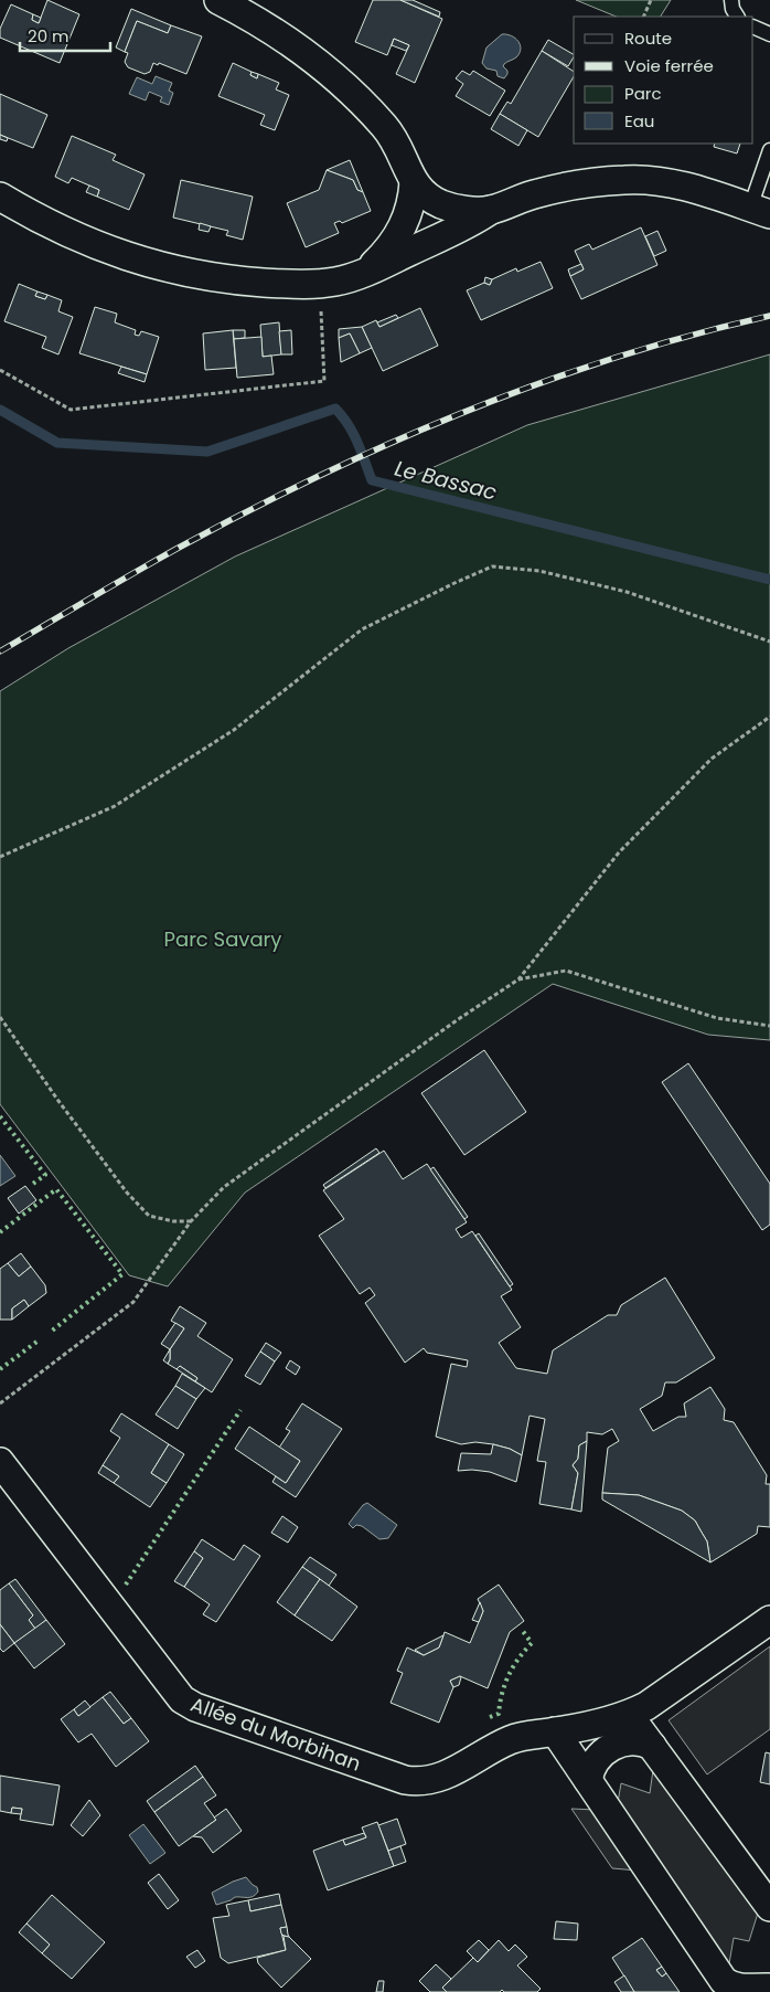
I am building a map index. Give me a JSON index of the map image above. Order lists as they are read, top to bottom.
{
  "streets": {
    "street": ["Allée du Morbihan"]
  },
  "water": ["Le Bassac"],
  "parks": ["Parc Savary"],
  "legend": [
    "Route",
    "Voie ferrée",
    "Parc",
    "Eau"
  ],
  "scale_bar": "20 m"
}
